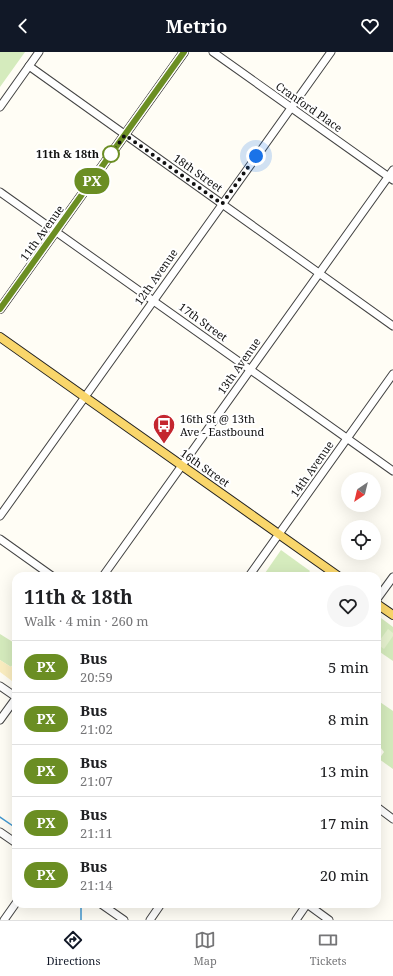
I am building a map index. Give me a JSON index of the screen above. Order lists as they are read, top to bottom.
{
  "streets": {
    "main road": ["11th Avenue", "16th Street"],
    "street": [
      "Cranford Place",
      "18th Street",
      "12th Avenue",
      "17th Street",
      "13th Avenue",
      "14th Avenue"
    ]
  },
  "crossings": [
    ["Cranford Place", "12th Avenue"],
    ["Cranford Place", "13th Avenue"],
    ["18th Street", "11th Avenue"],
    ["18th Street", "12th Avenue"],
    ["18th Street", "13th Avenue"],
    ["11th Avenue", "17th Street"],
    ["12th Avenue", "17th Street"],
    ["12th Avenue", "16th Street"],
    ["17th Street", "13th Avenue"],
    ["17th Street", "14th Avenue"],
    ["13th Avenue", "16th Street"],
    ["16th Street", "14th Avenue"]
  ],
  "places": {
    "other": ["11th & 18th"],
    "bus stop": ["16th St @ 13th Ave - Eastbound"]
  },
  "lines": ["bus line PX"],
  "north": "bottom left",
  "page": {
    "header": "Metrio",
    "on_map": "PX",
    "heading": ["11th & 18th", "Walk · 4 min · 260 m"],
    "list": [
      {
        "mark": "PX",
        "name": "Bus",
        "note": "20:59",
        "value": "5 min"
      },
      {
        "mark": "PX",
        "name": "Bus",
        "note": "21:02",
        "value": "8 min"
      },
      {
        "mark": "PX",
        "name": "Bus",
        "note": "21:07",
        "value": "13 min"
      },
      {
        "mark": "PX",
        "name": "Bus",
        "note": "21:11",
        "value": "17 min"
      },
      {
        "mark": "PX",
        "name": "Bus",
        "note": "21:14",
        "value": "20 min"
      }
    ],
    "tabs": ["Directions", "Map", "Tickets"]
  }
}
